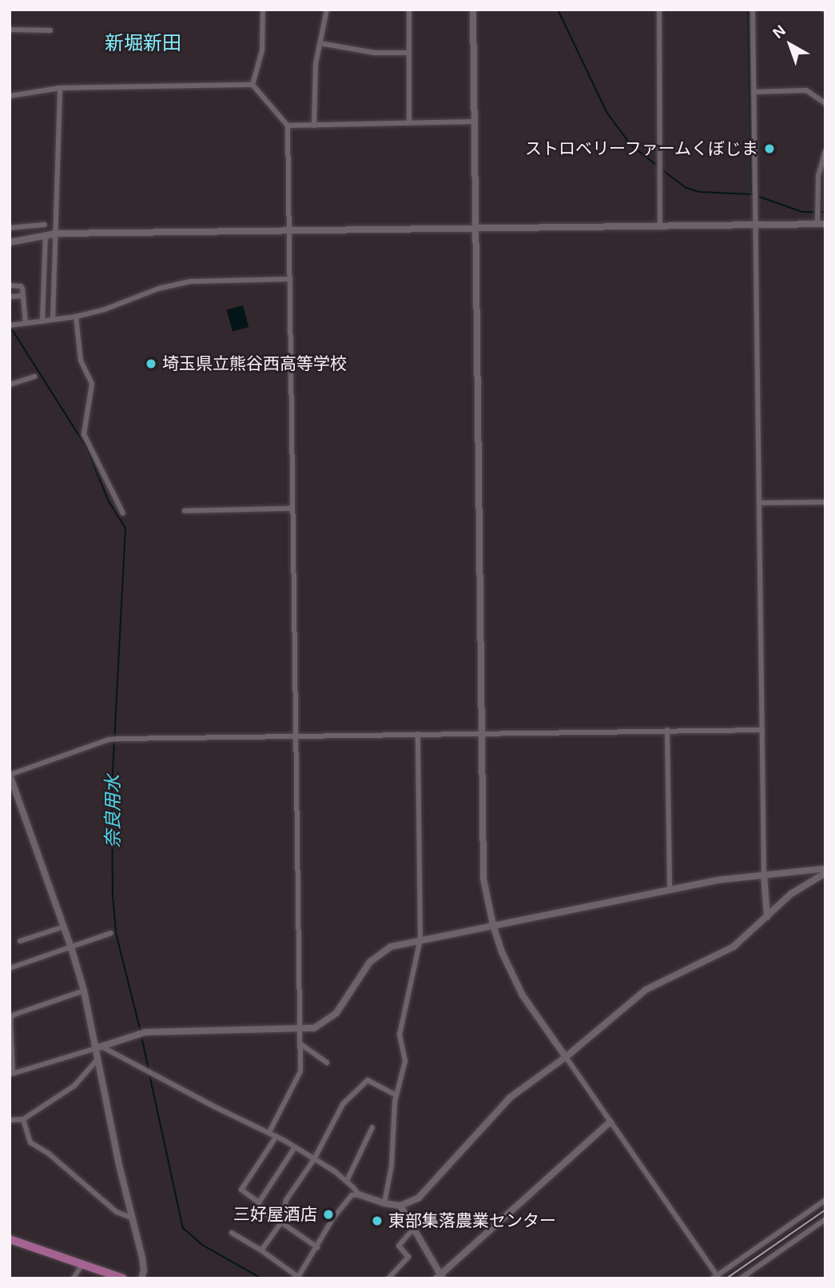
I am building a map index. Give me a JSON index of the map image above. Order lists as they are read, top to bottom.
{
  "districts": ["新堀新田"],
  "water": ["奈良用水"],
  "places": [
    "ストロベリーファームくぼじま",
    "埼玉県立熊谷西高等学校",
    "三好屋酒店",
    "東部集落農業センター"
  ],
  "north": "top left"
}
